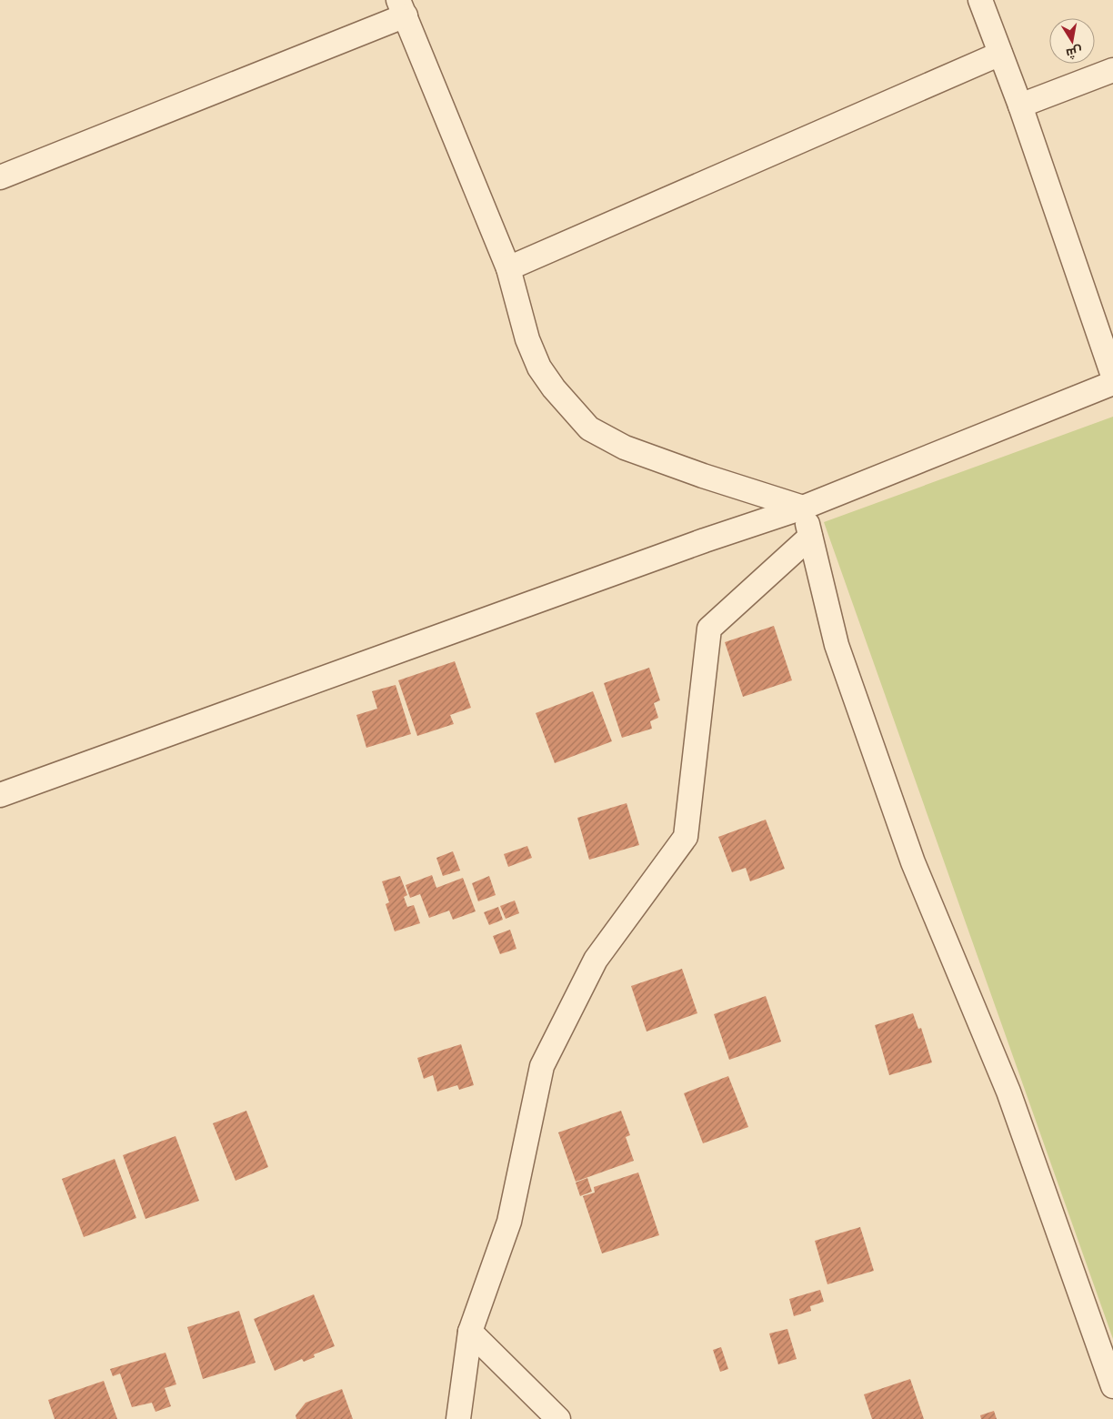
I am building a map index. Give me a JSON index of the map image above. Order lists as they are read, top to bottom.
{
  "north": "bottom"
}
